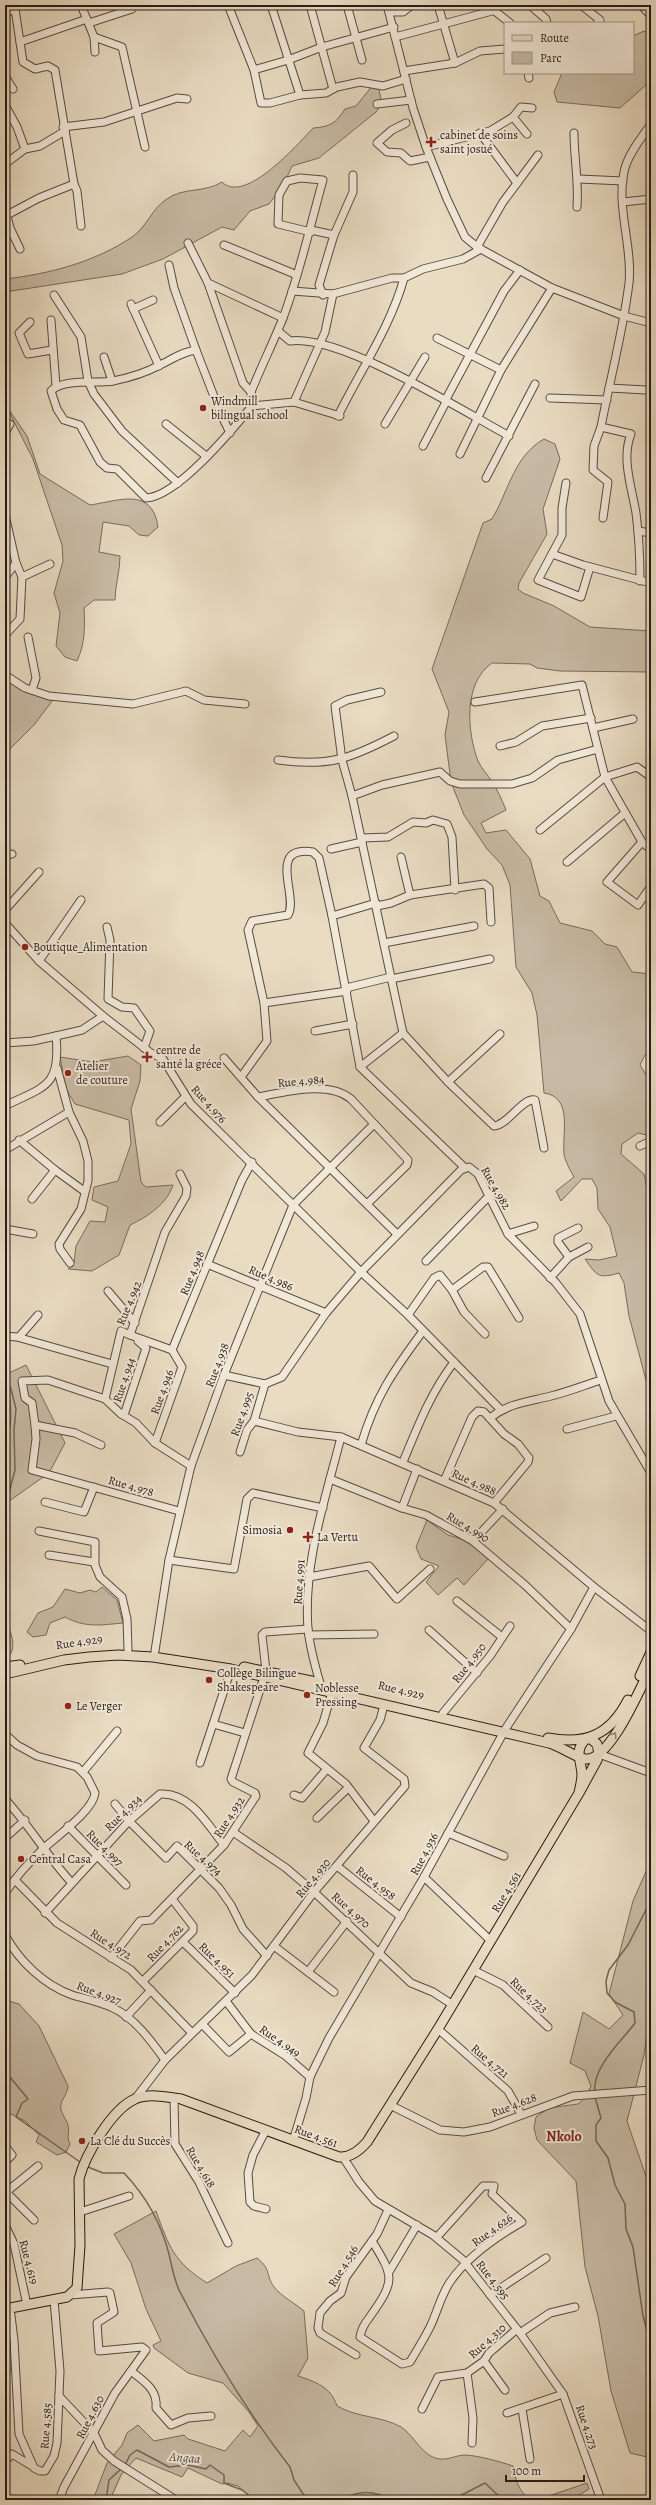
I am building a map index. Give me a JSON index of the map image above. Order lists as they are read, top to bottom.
{
  "streets": {
    "main road": ["Rue 4.929", "Rue 4.561"],
    "street": [
      "Rue 4.984",
      "Rue 4.976",
      "Rue 4.982",
      "Rue 4.948",
      "Rue 4.986",
      "Rue 4.942",
      "Rue 4.938",
      "Rue 4.944",
      "Rue 4.946",
      "Rue 4.995",
      "Rue 4.988",
      "Rue 4.978",
      "Rue 4.990",
      "Rue 4.991",
      "Rue 4.950",
      "Rue 4.934",
      "Rue 4.932",
      "Rue 4.997",
      "Rue 4.936",
      "Rue 4.974",
      "Rue 4.930",
      "Rue 4.958",
      "Rue 4.970",
      "Rue 4.762",
      "Rue 4.972",
      "Rue 4.951",
      "Rue 4.927",
      "Rue 4.723",
      "Rue 4.949",
      "Rue 4.721",
      "Rue 4.628",
      "Rue 4.618",
      "Rue 4.626",
      "Rue 4.619",
      "Rue 4.546",
      "Rue 4.595",
      "Rue 4.310",
      "Rue 4.630",
      "Rue 4.585",
      "Rue 4.273"
    ]
  },
  "crossings": [
    ["Rue 4.984", "Rue 4.938"],
    ["Rue 4.976", "Rue 4.982"],
    ["Rue 4.976", "Rue 4.948"],
    ["Rue 4.976", "Rue 4.938"],
    ["Rue 4.982", "Rue 4.986"],
    ["Rue 4.982", "Rue 4.995"],
    ["Rue 4.948", "Rue 4.986"],
    ["Rue 4.948", "Rue 4.946"],
    ["Rue 4.986", "Rue 4.938"],
    ["Rue 4.942", "Rue 4.944"],
    ["Rue 4.938", "Rue 4.978"],
    ["Rue 4.938", "Rue 4.929"],
    ["Rue 4.995", "Rue 4.988"],
    ["Rue 4.988", "Rue 4.991"],
    ["Rue 4.988", "Rue 4.936"],
    ["Rue 4.990", "Rue 4.991"],
    ["Rue 4.990", "Rue 4.936"],
    ["Rue 4.991", "Rue 4.929"],
    ["Rue 4.991", "Rue 4.932"],
    ["Rue 4.929", "Rue 4.950"],
    ["Rue 4.929", "Rue 4.932"],
    ["Rue 4.929", "Rue 4.936"],
    ["Rue 4.929", "Rue 4.930"],
    ["Rue 4.929", "Rue 4.561"],
    ["Rue 4.934", "Rue 4.932"],
    ["Rue 4.934", "Rue 4.997"],
    ["Rue 4.934", "Rue 4.974"],
    ["Rue 4.934", "Rue 4.972"],
    ["Rue 4.932", "Rue 4.974"],
    ["Rue 4.932", "Rue 4.970"],
    ["Rue 4.932", "Rue 4.762"],
    ["Rue 4.932", "Rue 4.972"],
    ["Rue 4.936", "Rue 4.958"],
    ["Rue 4.936", "Rue 4.561"],
    ["Rue 4.936", "Rue 4.970"],
    ["Rue 4.936", "Rue 4.949"],
    ["Rue 4.974", "Rue 4.930"],
    ["Rue 4.930", "Rue 4.958"],
    ["Rue 4.930", "Rue 4.970"],
    ["Rue 4.930", "Rue 4.972"],
    ["Rue 4.930", "Rue 4.951"],
    ["Rue 4.930", "Rue 4.927"],
    ["Rue 4.930", "Rue 4.949"],
    ["Rue 4.561", "Rue 4.970"],
    ["Rue 4.561", "Rue 4.723"],
    ["Rue 4.561", "Rue 4.721"],
    ["Rue 4.561", "Rue 4.628"],
    ["Rue 4.561", "Rue 4.618"],
    ["Rue 4.561", "Rue 4.595"],
    ["Rue 4.762", "Rue 4.972"],
    ["Rue 4.762", "Rue 4.951"],
    ["Rue 4.721", "Rue 4.628"],
    ["Rue 4.626", "Rue 4.595"],
    ["Rue 4.546", "Rue 4.595"],
    ["Rue 4.595", "Rue 4.310"],
    ["Rue 4.595", "Rue 4.273"]
  ],
  "districts": ["Nkolo"],
  "water": ["Angaa"],
  "places": {
    "health": ["cabinet de soins saint josué", "centre de santé la gréce", "La Vertu"],
    "other": [
      "Windmill bilingual school",
      "Boutique_Alimentation",
      "Atelier de couture",
      "Simosia",
      "Collège Bilingue Shakespeare",
      "Noblesse Pressing",
      "Le Verger",
      "Central Casa",
      "La Clé du Succès"
    ]
  },
  "legend": ["Route", "Parc"],
  "scale_bar": "100 m"
}
